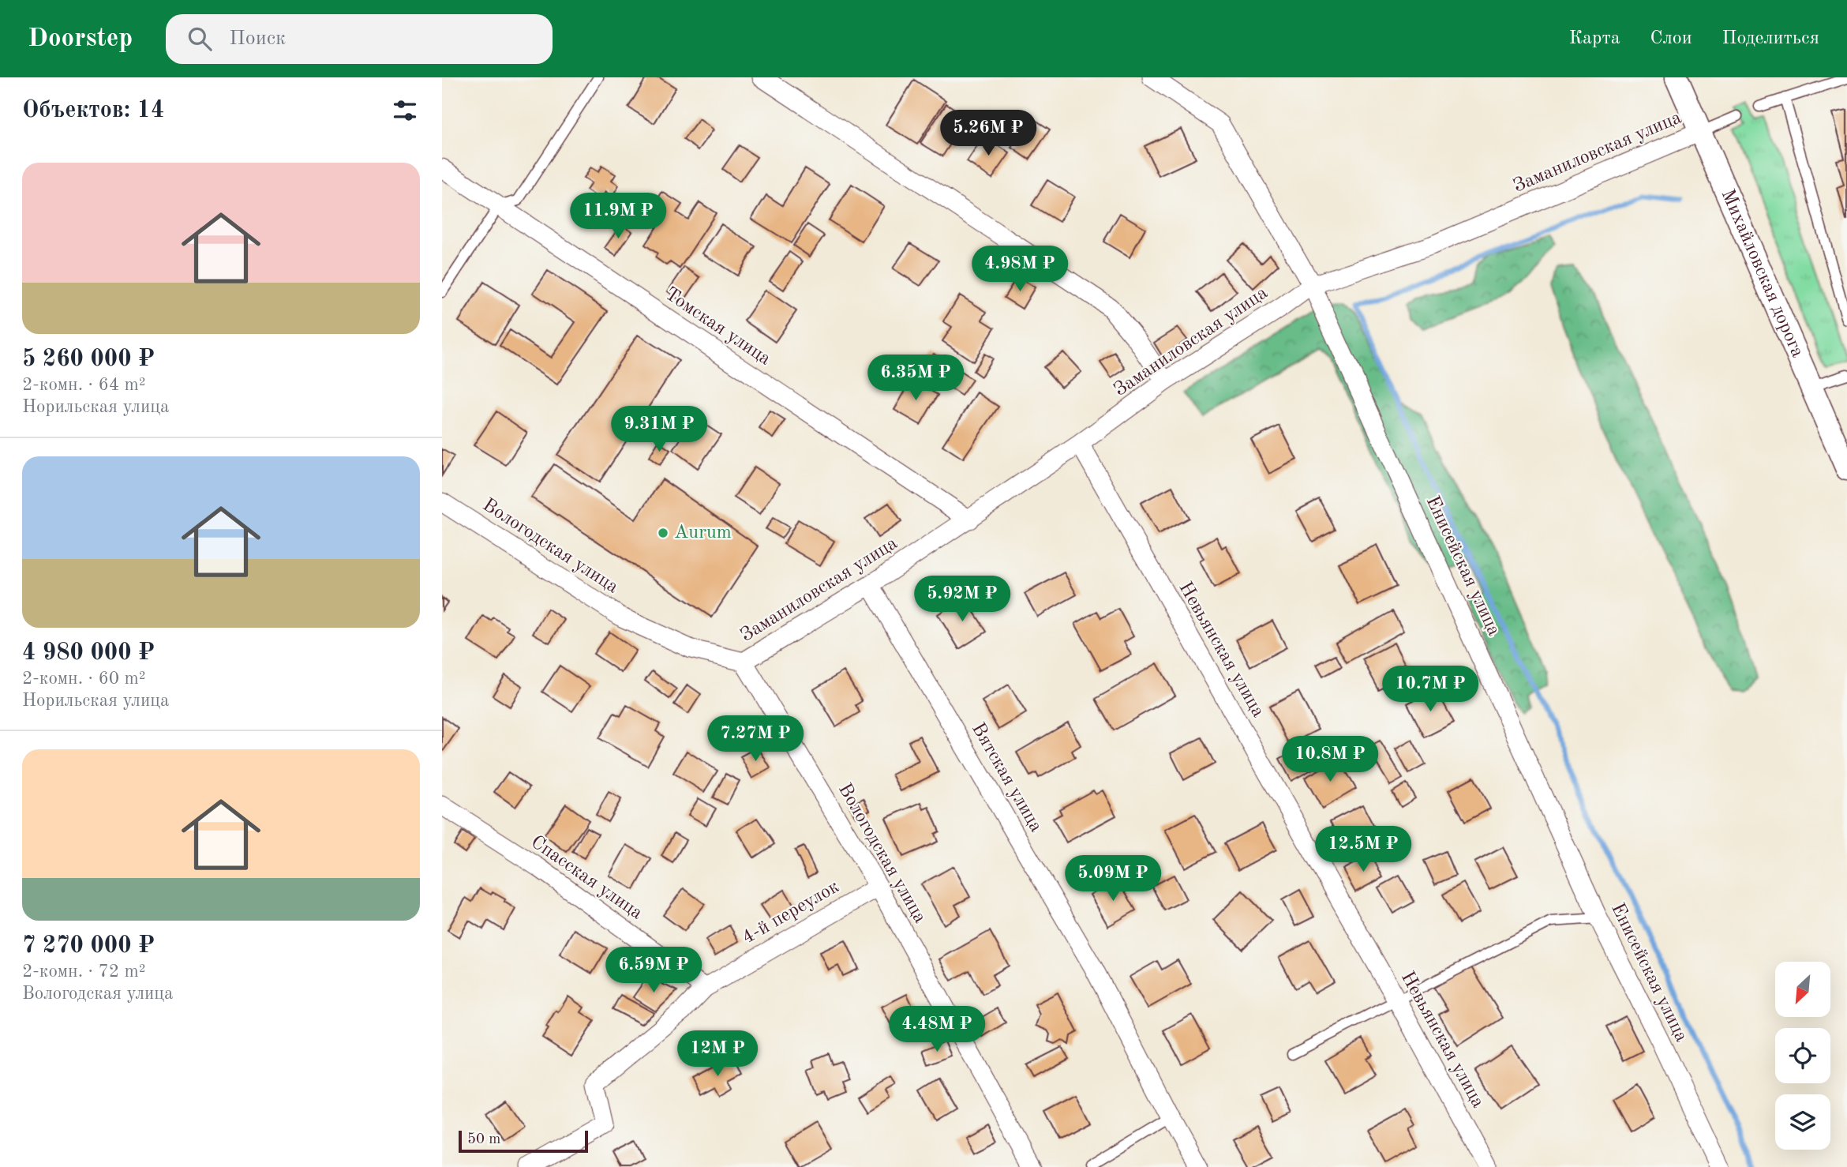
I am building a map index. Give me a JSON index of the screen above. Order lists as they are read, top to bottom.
{
  "streets": {
    "street": [
      "Заманиловская улица",
      "Михайловская дорога",
      "Томская улица",
      "Вологодская улица",
      "Енисейская улица",
      "Невьянская улица",
      "Вятская улица",
      "Спасская улица",
      "4-й переулок"
    ]
  },
  "crossings": [
    ["Заманиловская улица", "Михайловская дорога"],
    ["Заманиловская улица", "Томская улица"],
    ["Заманиловская улица", "Вологодская улица"],
    ["Заманиловская улица", "Енисейская улица"],
    ["Заманиловская улица", "Невьянская улица"],
    ["Заманиловская улица", "Вятская улица"],
    ["Вологодская улица", "4-й переулок"],
    ["Спасская улица", "4-й переулок"]
  ],
  "places": ["Aurum"],
  "scale_bar": "50 m",
  "north": "bottom left",
  "page": {
    "header": "Doorstep",
    "search": "Поиск",
    "nav": ["Карта", "Слои", "Поделиться"],
    "heading": "Объектов: 14",
    "price": [
      "5.26M ₽",
      "11.9M ₽",
      "4.98M ₽",
      "6.35M ₽",
      "9.31M ₽",
      "5.92M ₽",
      "10.7M ₽",
      "7.27M ₽",
      "10.8M ₽",
      "12.5M ₽",
      "5.09M ₽",
      "6.59M ₽",
      "4.48M ₽",
      "12M ₽"
    ],
    "list": [
      {
        "name": "5 260 000 ₽",
        "note": "2-комн. · 64 m² · Норильская улица"
      },
      {
        "name": "4 980 000 ₽",
        "note": "2-комн. · 60 m² · Норильская улица"
      },
      {
        "name": "7 270 000 ₽",
        "note": "2-комн. · 72 m² · Вологодская улица"
      }
    ],
    "scale": "50 m"
  }
}
